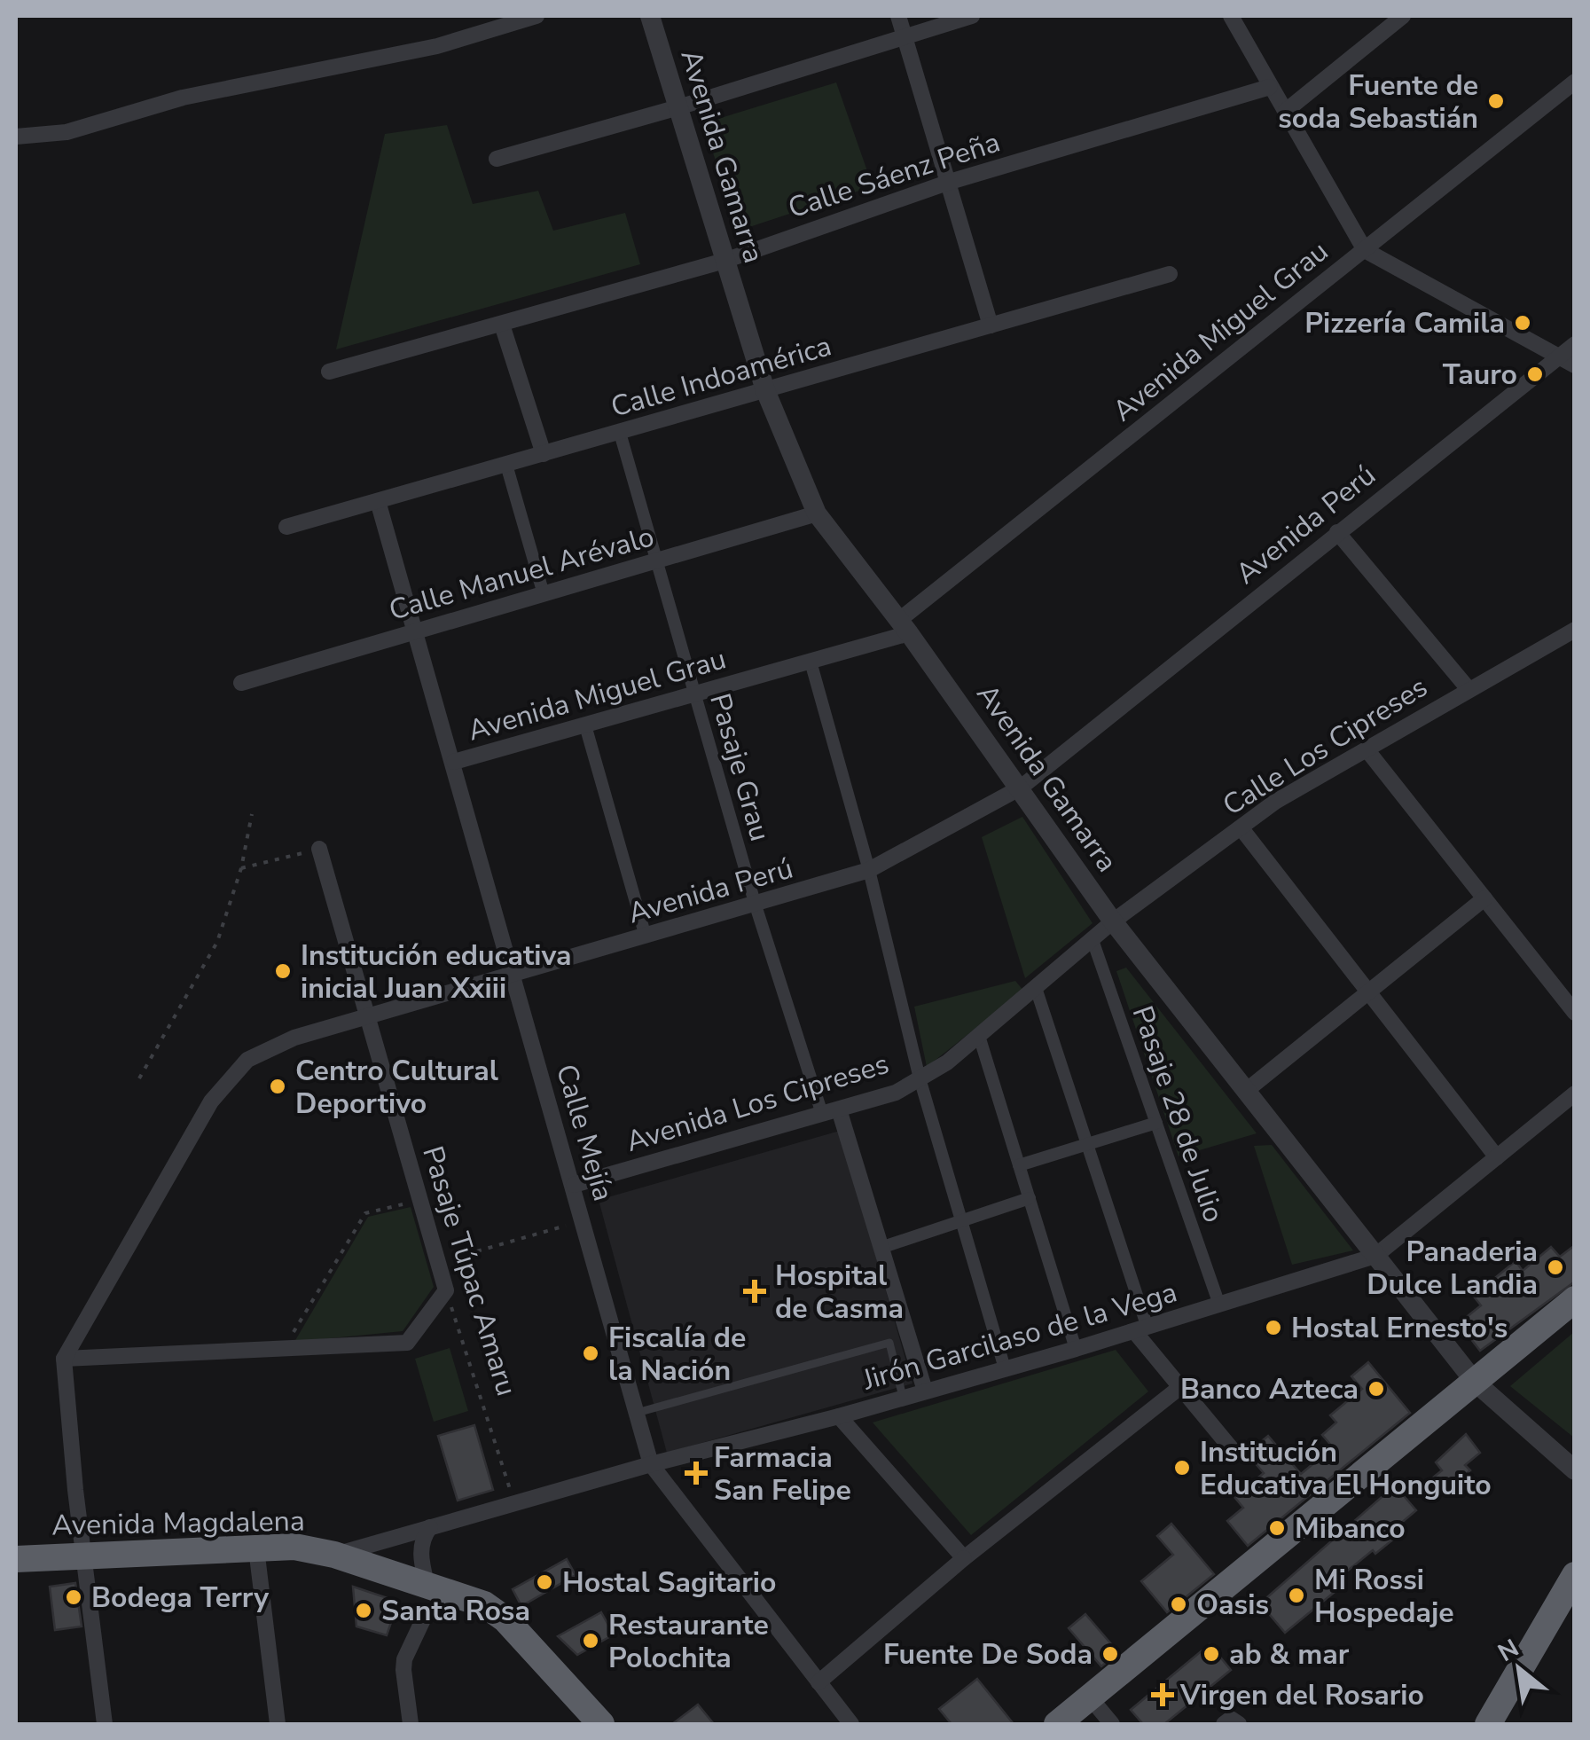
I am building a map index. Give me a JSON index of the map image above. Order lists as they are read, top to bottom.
{
  "streets": {
    "highway": ["Avenida Magdalena"],
    "street": [
      "Avenida Gamarra",
      "Calle Sáenz Peña",
      "Avenida Miguel Grau",
      "Calle Indoamérica",
      "Avenida Perú",
      "Calle Manuel Arévalo",
      "Calle Los Cipreses",
      "Pasaje Grau",
      "Avenida Los Cipreses",
      "Pasaje 28 de Julio",
      "Calle Mejía",
      "Pasaje Túpac Amaru",
      "Jirón Garcilaso de la Vega"
    ]
  },
  "crossings": [
    ["Avenida Gamarra", "Calle Sáenz Peña"],
    ["Avenida Gamarra", "Avenida Miguel Grau"],
    ["Avenida Gamarra", "Calle Indoamérica"],
    ["Avenida Gamarra", "Avenida Perú"],
    ["Avenida Gamarra", "Calle Manuel Arévalo"],
    ["Avenida Gamarra", "Calle Los Cipreses"],
    ["Avenida Gamarra", "Avenida Los Cipreses"],
    ["Avenida Gamarra", "Jirón Garcilaso de la Vega"],
    ["Avenida Miguel Grau", "Pasaje Grau"],
    ["Avenida Miguel Grau", "Calle Mejía"],
    ["Calle Indoamérica", "Pasaje Grau"],
    ["Calle Indoamérica", "Calle Mejía"],
    ["Avenida Perú", "Pasaje Grau"],
    ["Avenida Perú", "Calle Mejía"],
    ["Avenida Perú", "Pasaje Túpac Amaru"],
    ["Calle Manuel Arévalo", "Pasaje Grau"],
    ["Calle Manuel Arévalo", "Calle Mejía"],
    ["Calle Los Cipreses", "Avenida Los Cipreses"],
    ["Pasaje Grau", "Avenida Los Cipreses"],
    ["Avenida Los Cipreses", "Pasaje 28 de Julio"],
    ["Avenida Los Cipreses", "Calle Mejía"],
    ["Pasaje 28 de Julio", "Jirón Garcilaso de la Vega"],
    ["Calle Mejía", "Jirón Garcilaso de la Vega"],
    ["Pasaje Túpac Amaru", "Jirón Garcilaso de la Vega"],
    ["Jirón Garcilaso de la Vega", "Avenida Magdalena"]
  ],
  "places": {
    "other": [
      "Fuente de soda Sebastián",
      "Pizzería Camila",
      "Tauro",
      "Institución educativa inicial Juan Xxiii",
      "Centro Cultural Deportivo",
      "Panaderia Dulce Landia",
      "Hostal Ernesto's",
      "Fiscalía de la Nación",
      "Banco Azteca",
      "Institución Educativa El Honguito",
      "Mibanco",
      "Hostal Sagitario",
      "Mi Rossi Hospedaje",
      "Bodega Terry",
      "Oasis",
      "Santa Rosa",
      "Restaurante Polochita",
      "Fuente De Soda",
      "ab & mar"
    ],
    "health": ["Hospital de Casma", "Farmacia San Felipe", "Virgen del Rosario"]
  },
  "north": "top left"
}
